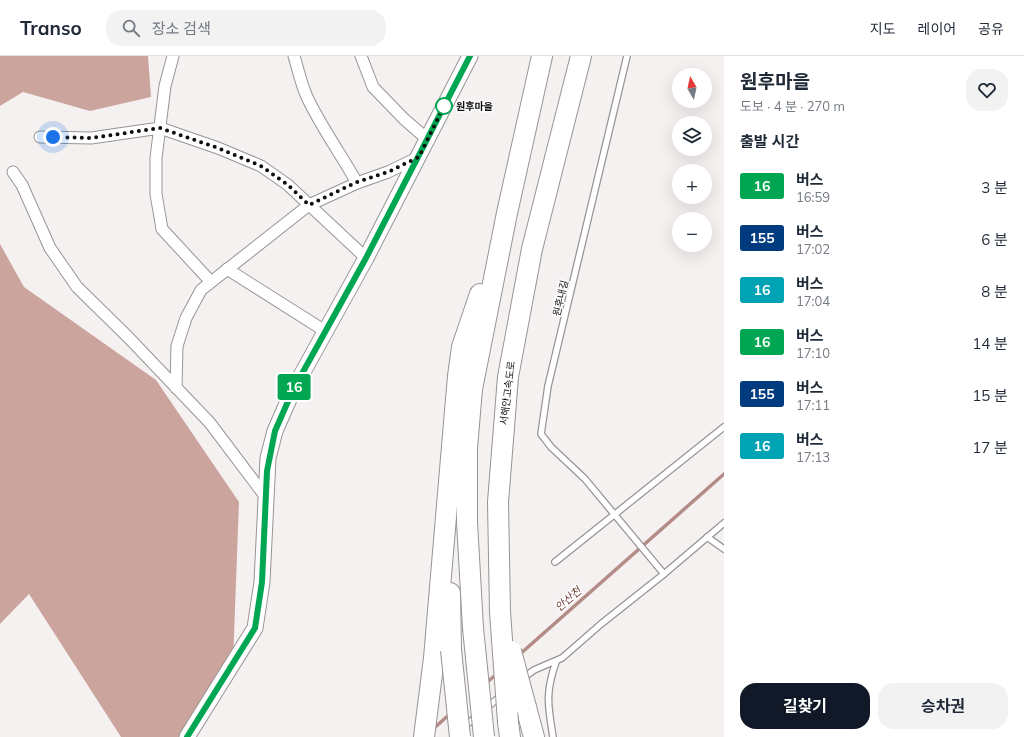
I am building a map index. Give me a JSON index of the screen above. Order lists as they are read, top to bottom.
{
  "streets": {
    "highway": ["서해안고속도로"],
    "lane": ["원후내길"]
  },
  "water": ["안산천"],
  "places": ["원후마을"],
  "lines": ["bus line 16"],
  "north": "top",
  "page": {
    "header": "Transo",
    "search": "장소 검색",
    "nav": ["지도", "레이어", "공유"],
    "on_map": "16",
    "heading": [
      ["원후마을", "도보 · 4 분 · 270 m"],
      "출발 시간"
    ],
    "map_buttons": ["+", "−"],
    "list": [
      {
        "mark": "16",
        "name": "버스",
        "note": "16:59",
        "value": "3 분"
      },
      {
        "mark": "155",
        "name": "버스",
        "note": "17:02",
        "value": "6 분"
      },
      {
        "mark": "16",
        "name": "버스",
        "note": "17:04",
        "value": "8 분"
      },
      {
        "mark": "16",
        "name": "버스",
        "note": "17:10",
        "value": "14 분"
      },
      {
        "mark": "155",
        "name": "버스",
        "note": "17:11",
        "value": "15 분"
      },
      {
        "mark": "16",
        "name": "버스",
        "note": "17:13",
        "value": "17 분"
      }
    ],
    "buttons": ["길찾기", "승차권"]
  }
}
